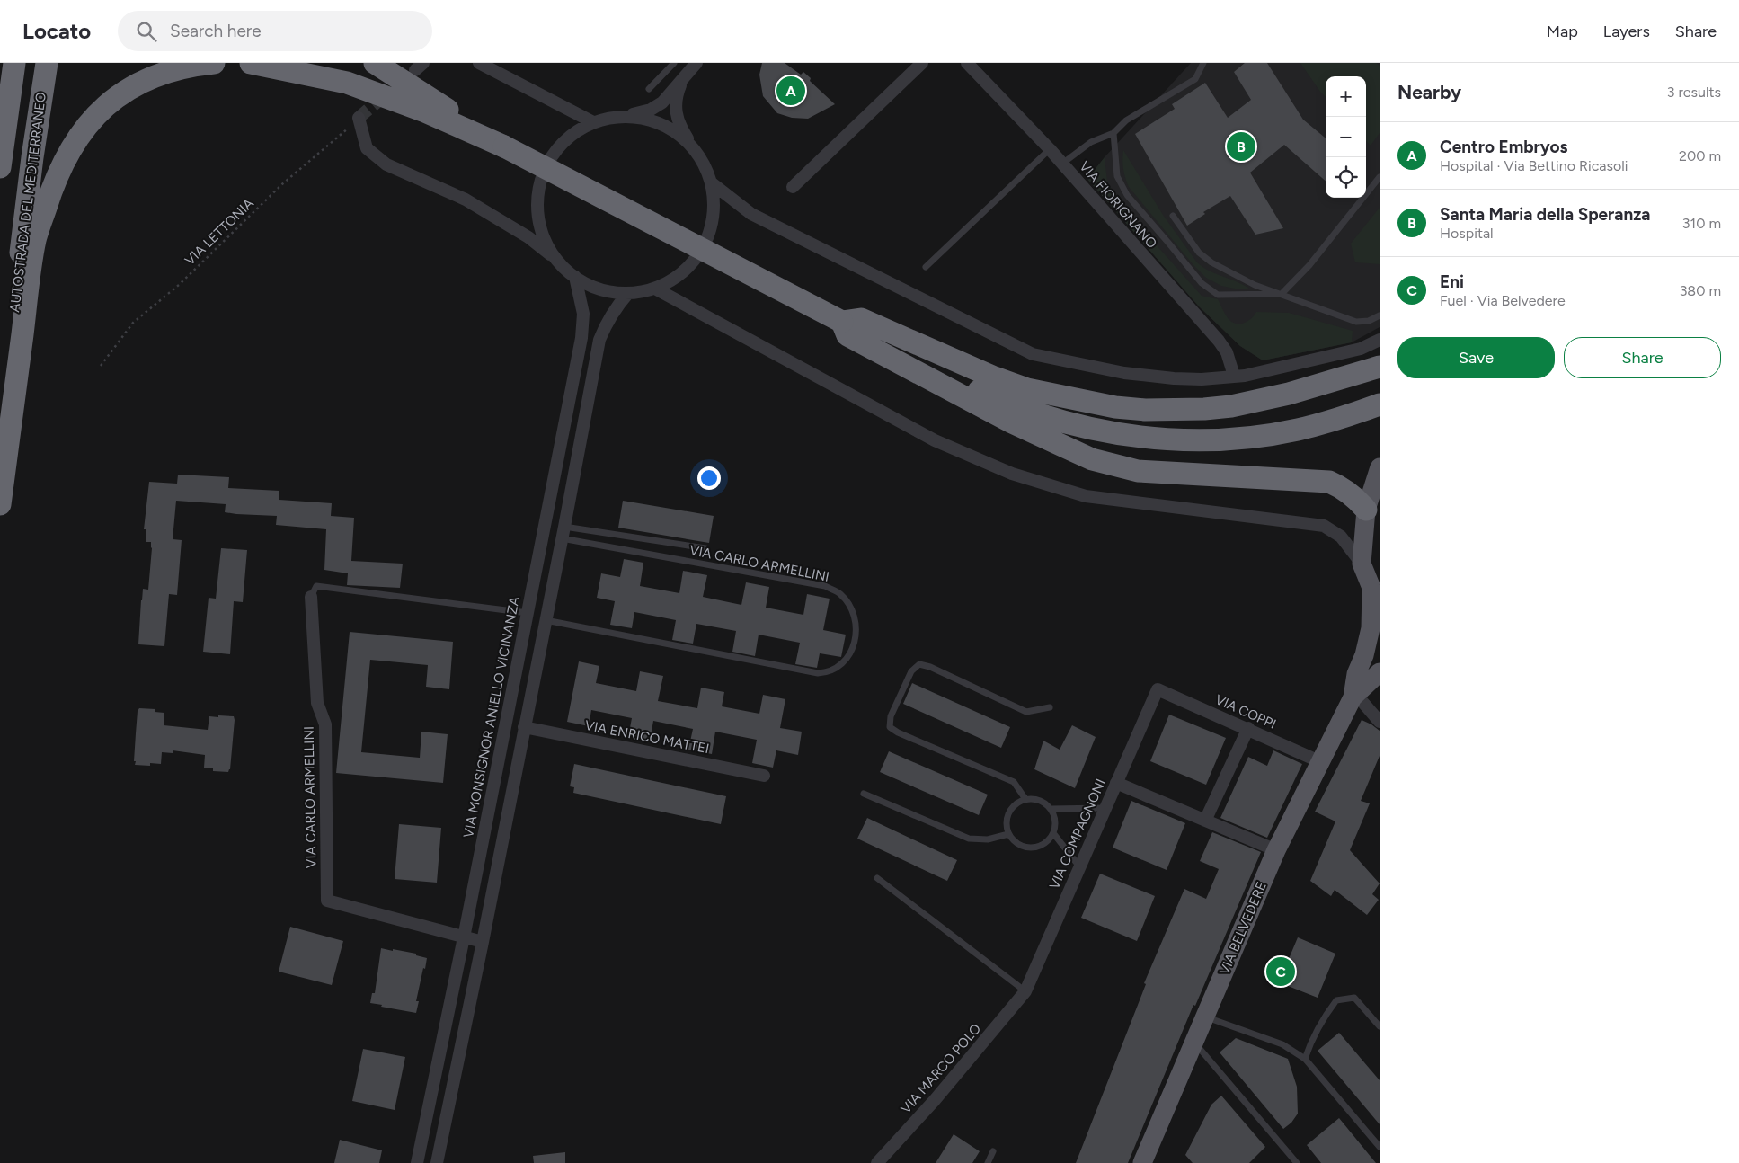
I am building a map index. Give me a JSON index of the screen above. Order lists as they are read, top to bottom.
{
  "streets": {
    "highway": ["AUTOSTRADA DEL MEDITERRANEO"],
    "main road": ["VIA BELVEDERE"],
    "street": [
      "VIA FIORIGNANO",
      "VIA CARLO ARMELLINI",
      "VIA COPPI",
      "VIA MONSIGNOR ANIELLO VICINANZA",
      "VIA ENRICO MATTEI",
      "VIA COMPAGNONI",
      "VIA MARCO POLO"
    ],
    "path": ["VIA LETTONIA"]
  },
  "crossings": [
    ["VIA CARLO ARMELLINI", "VIA MONSIGNOR ANIELLO VICINANZA"],
    ["VIA COPPI", "VIA COMPAGNONI"],
    ["VIA COPPI", "VIA BELVEDERE"],
    ["VIA COMPAGNONI", "VIA MARCO POLO"]
  ],
  "page": {
    "header": "Locato",
    "search": "Search here",
    "nav": ["Map", "Layers", "Share"],
    "heading": ["Nearby", "3 results"],
    "pins": ["A", "B", "C"],
    "map_buttons": ["+", "−"],
    "list": [
      {
        "mark": "A",
        "name": "Centro Embryos",
        "note": "Hospital · Via Bettino Ricasoli",
        "value": "200 m"
      },
      {
        "mark": "B",
        "name": "Santa Maria della Speranza",
        "note": "Hospital",
        "value": "310 m"
      },
      {
        "mark": "C",
        "name": "Eni",
        "note": "Fuel · Via Belvedere",
        "value": "380 m"
      }
    ],
    "buttons": ["Save", "Share"]
  }
}
